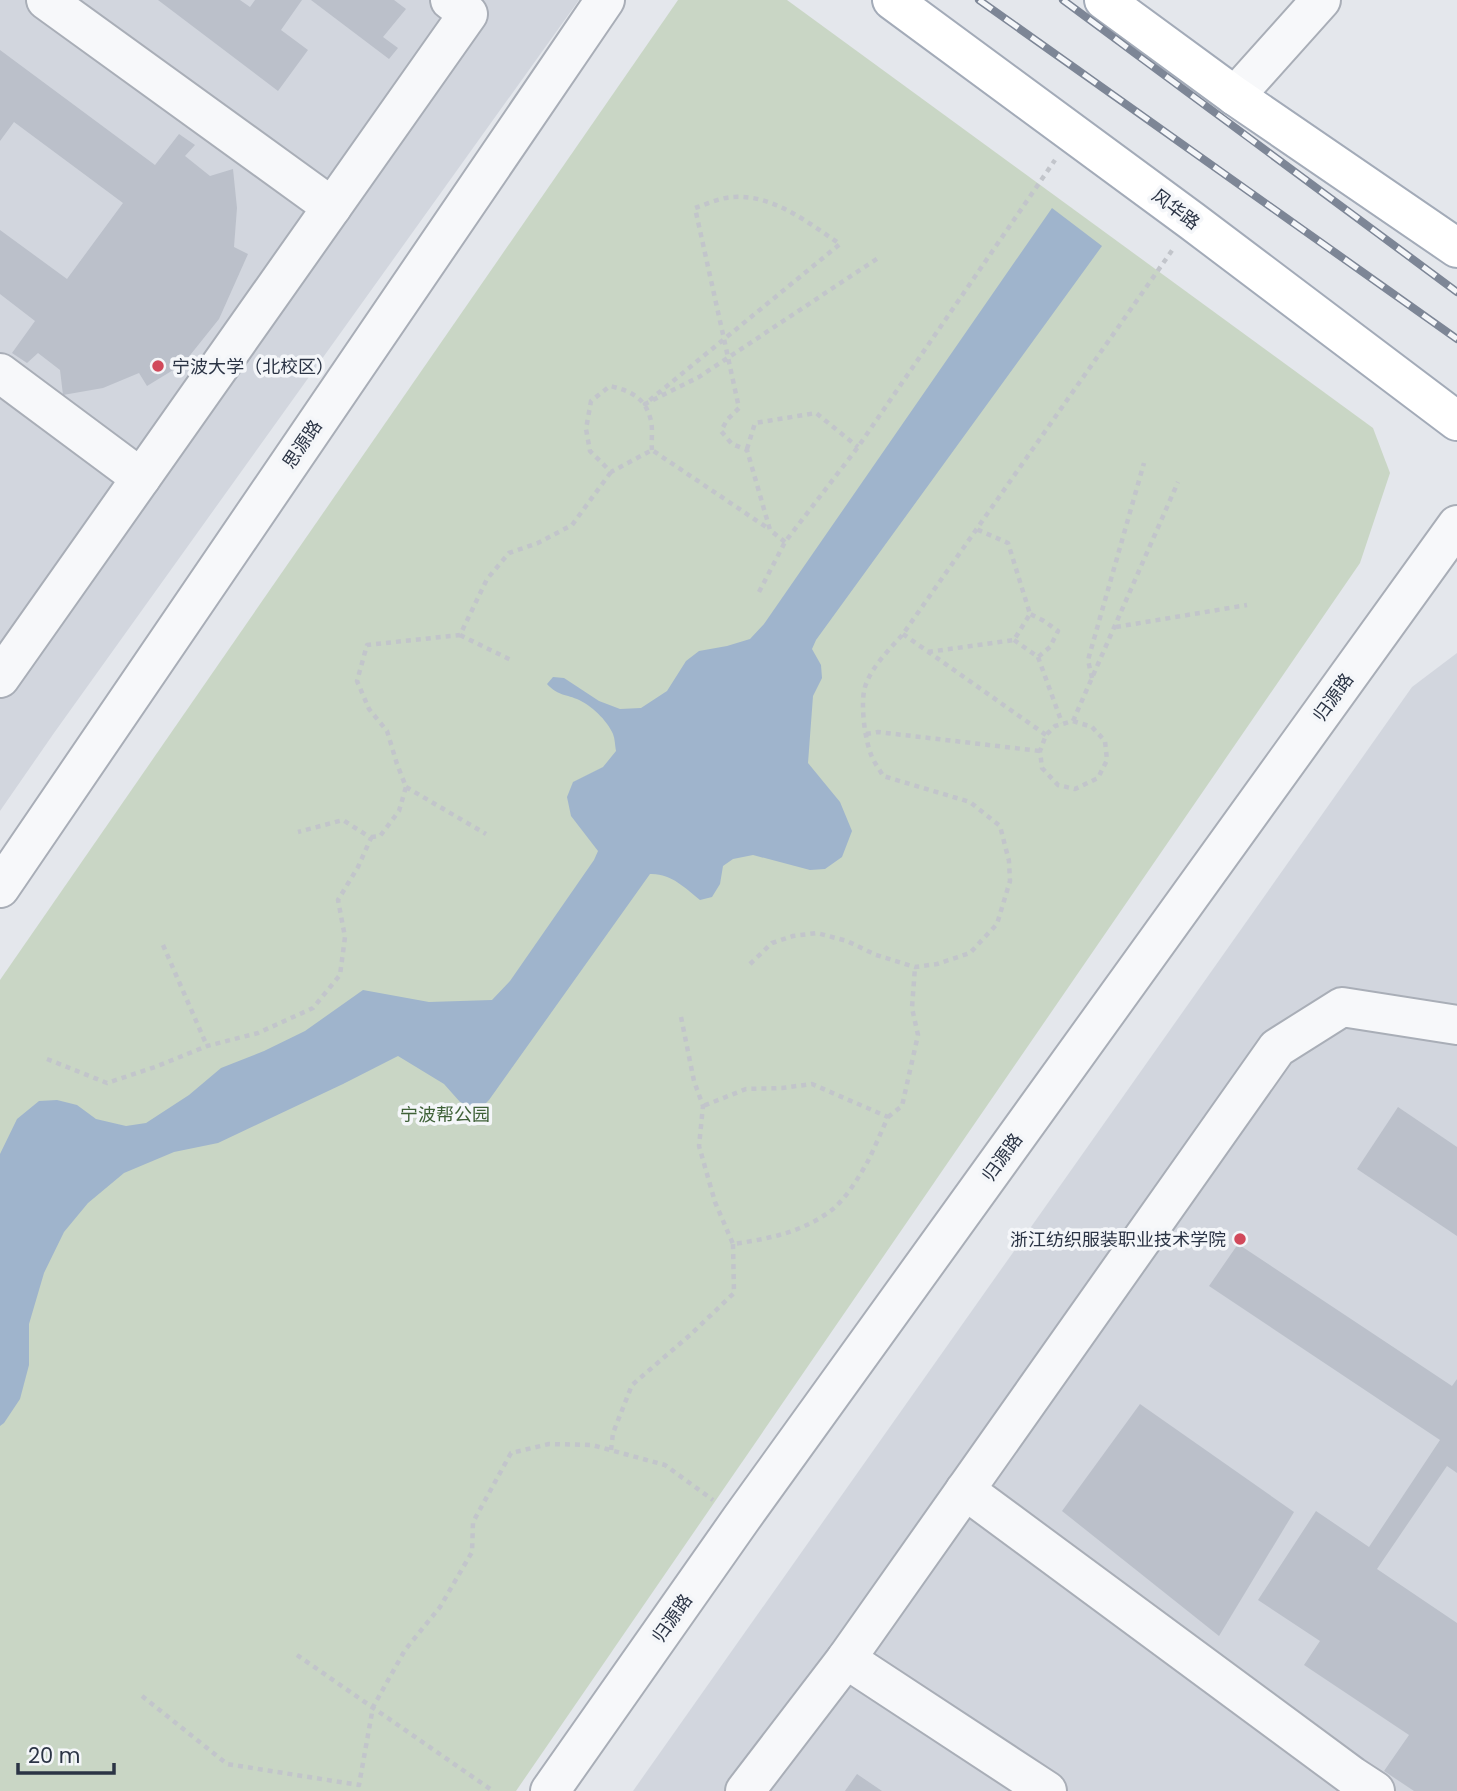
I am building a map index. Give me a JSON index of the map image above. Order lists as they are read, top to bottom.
{
  "streets": {
    "main road": ["风华路"],
    "street": ["思源路", "归源路"]
  },
  "parks": ["宁波帮公园"],
  "places": ["宁波大学（北校区）", "浙江纺织服装职业技术学院"],
  "scale_bar": "20 m"
}
